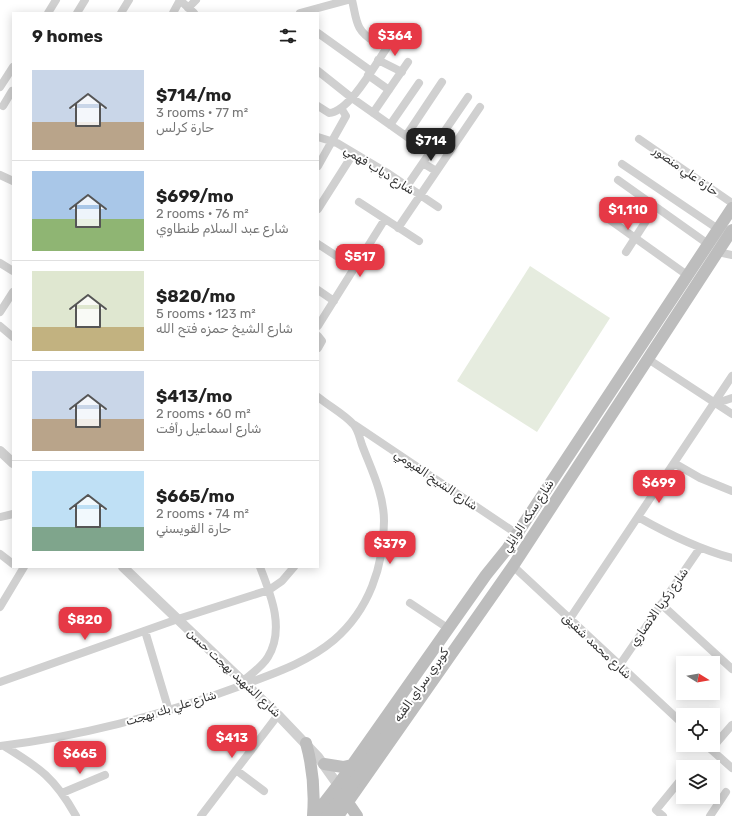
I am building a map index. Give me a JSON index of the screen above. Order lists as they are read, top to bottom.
{
  "streets": {
    "main road": ["شارع سكه الوايلي", "كوبري سراي القبه"],
    "street": [
      "شارع دياب فهمي",
      "حارة علي منصور",
      "شارع الشيخ الفيومي",
      "شارع زكريا الانصاري",
      "شارع محمد شفيق",
      "شارع الشهيد بهجت حسن",
      "شارع علي بك بهجت"
    ]
  },
  "crossings": [
    ["شارع الشيخ الفيومي", "شارع سكه الوايلي"],
    ["شارع الشيخ الفيومي", "شارع علي بك بهجت"],
    ["شارع سكه الوايلي", "شارع محمد شفيق"],
    ["شارع سكه الوايلي", "شارع الشهيد بهجت حسن"],
    ["شارع سكه الوايلي", "كوبري سراي القبه"],
    ["شارع زكريا الانصاري", "شارع محمد شفيق"],
    ["شارع الشهيد بهجت حسن", "شارع علي بك بهجت"]
  ],
  "north": "right",
  "page": {
    "heading": "9 homes",
    "price": [
      "$364",
      "$714",
      "$1,110",
      "$517",
      "$699",
      "$379",
      "$820",
      "$413",
      "$665"
    ],
    "list": [
      {
        "name": "$714/mo",
        "note": "3 rooms · 77 m² · حارة كرلس"
      },
      {
        "name": "$699/mo",
        "note": "2 rooms · 76 m² · شارع عبد السلام طنطاوي"
      },
      {
        "name": "$820/mo",
        "note": "5 rooms · 123 m² · شارع الشيخ حمزه فتح الله"
      },
      {
        "name": "$413/mo",
        "note": "2 rooms · 60 m² · شارع اسماعيل رأفت"
      },
      {
        "name": "$665/mo",
        "note": "2 rooms · 74 m² · حارة القويسني"
      }
    ]
  }
}
